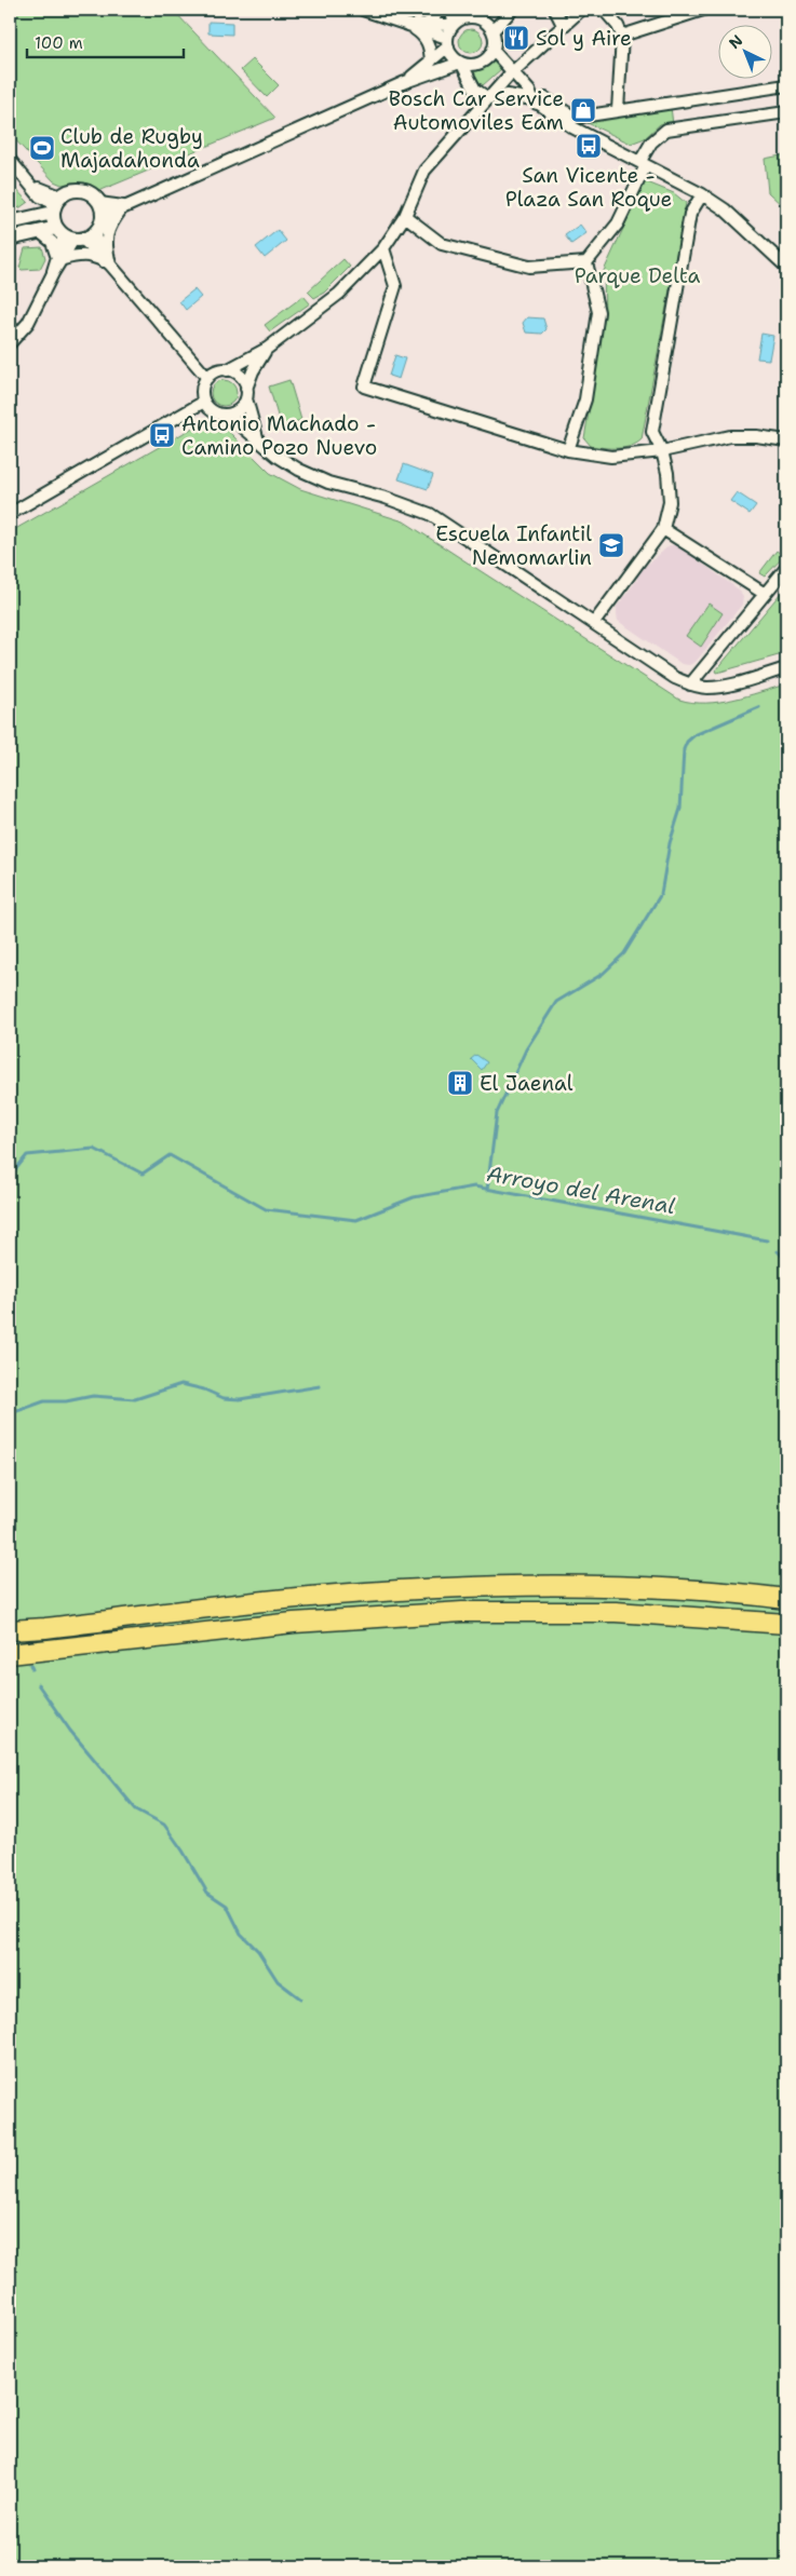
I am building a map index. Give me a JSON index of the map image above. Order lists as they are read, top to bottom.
{
  "water": ["Arroyo del Arenal"],
  "parks": ["Parque Delta"],
  "places": {
    "restaurant": ["Sol y Aire"],
    "shop": ["Bosch Car Service Automoviles Eam"],
    "bus stop": ["San Vicente - Plaza San Roque", "Antonio Machado - Camino Pozo Nuevo"],
    "sports": ["Club de Rugby Majadahonda"],
    "school or university": ["Escuela Infantil Nemomarlin"],
    "building": ["El Jaenal"]
  },
  "scale_bar": "100 m",
  "north": "top left"
}
